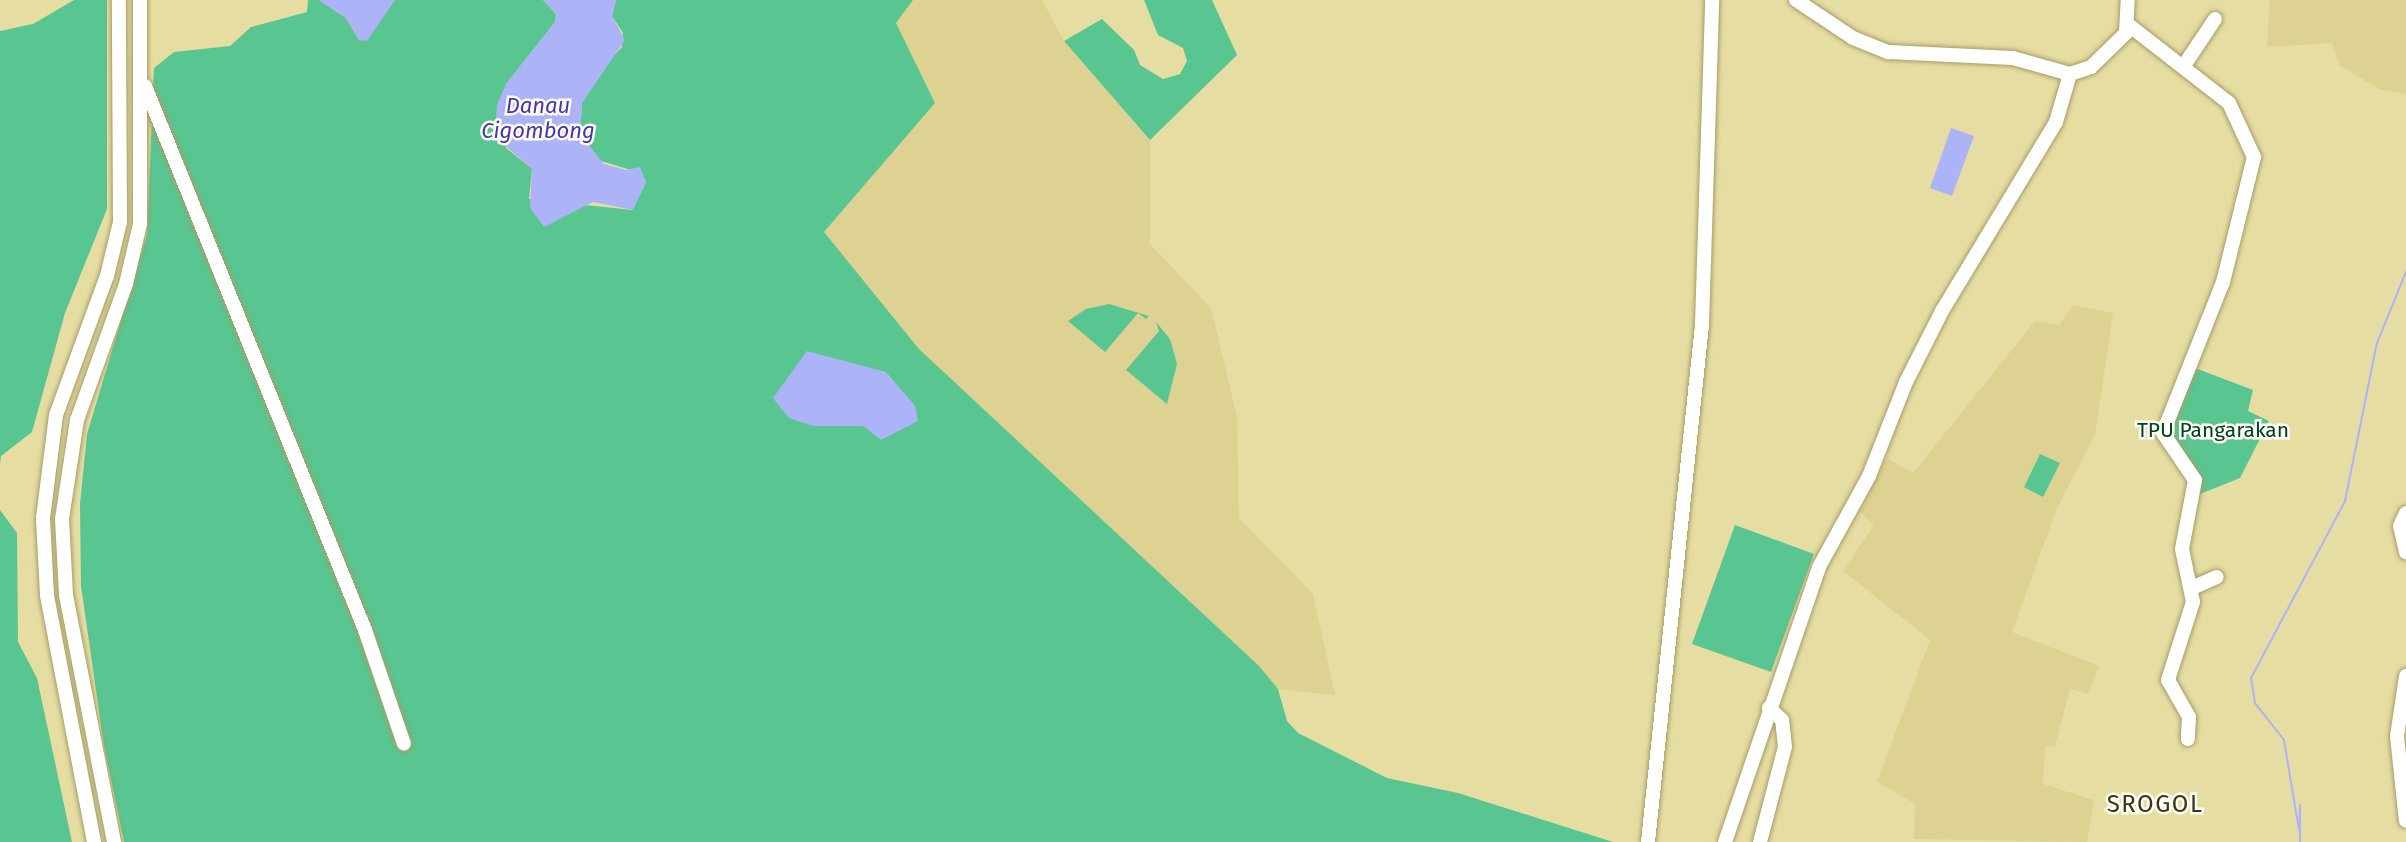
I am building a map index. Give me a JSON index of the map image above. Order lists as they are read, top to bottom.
{
  "districts": ["SROGOL"],
  "water": ["Danau Cigombong"],
  "parks": ["TPU Pangarakan"]
}
